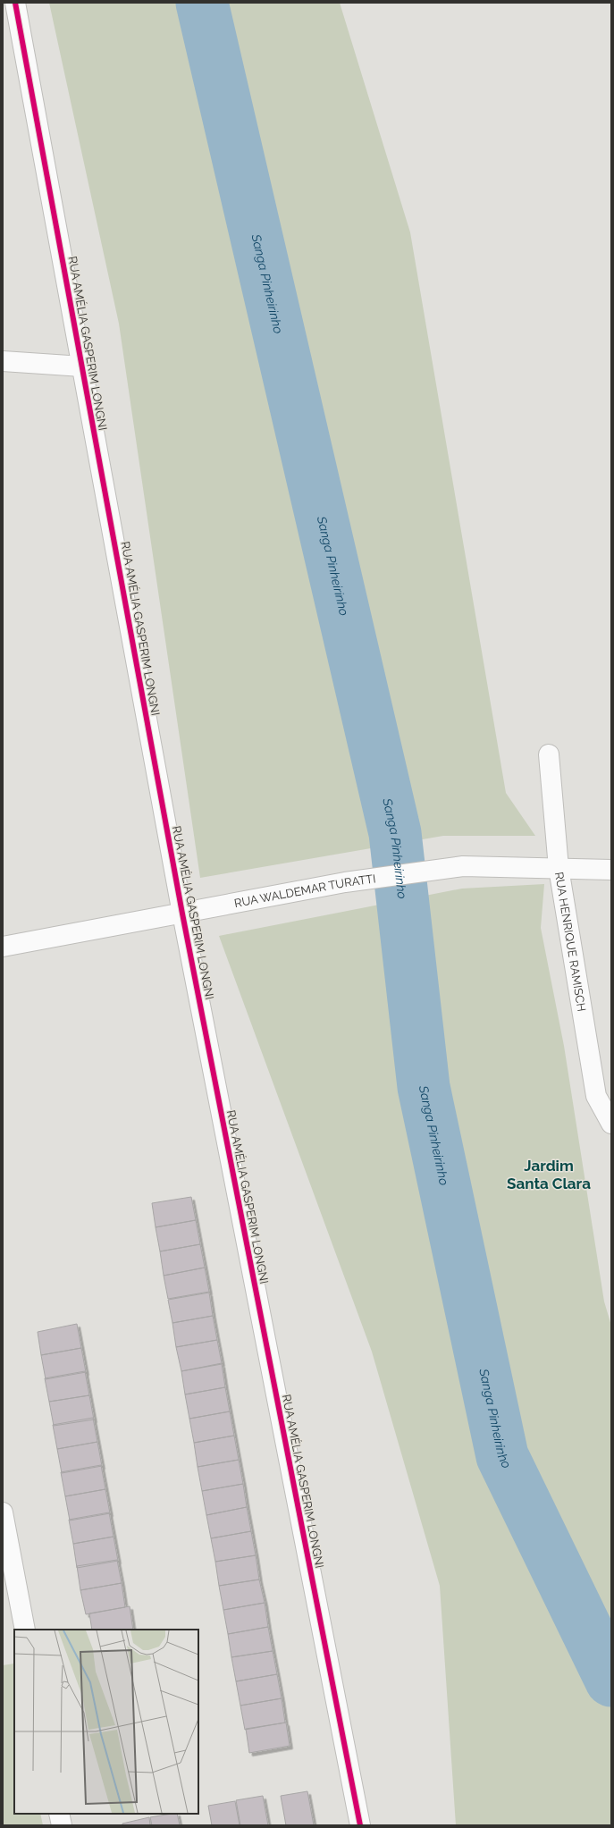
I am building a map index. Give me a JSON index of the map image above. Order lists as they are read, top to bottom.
{
  "streets": {
    "street": ["RUA AMÉLIA GASPERIM LONGNI", "RUA WALDEMAR TURATTI", "RUA HENRIQUE RAMISCH"]
  },
  "crossings": [
    ["RUA AMÉLIA GASPERIM LONGNI", "RUA WALDEMAR TURATTI"],
    ["RUA WALDEMAR TURATTI", "RUA HENRIQUE RAMISCH"]
  ],
  "districts": ["Jardim Santa Clara"],
  "water": ["Sanga Pinheirinho"]
}
